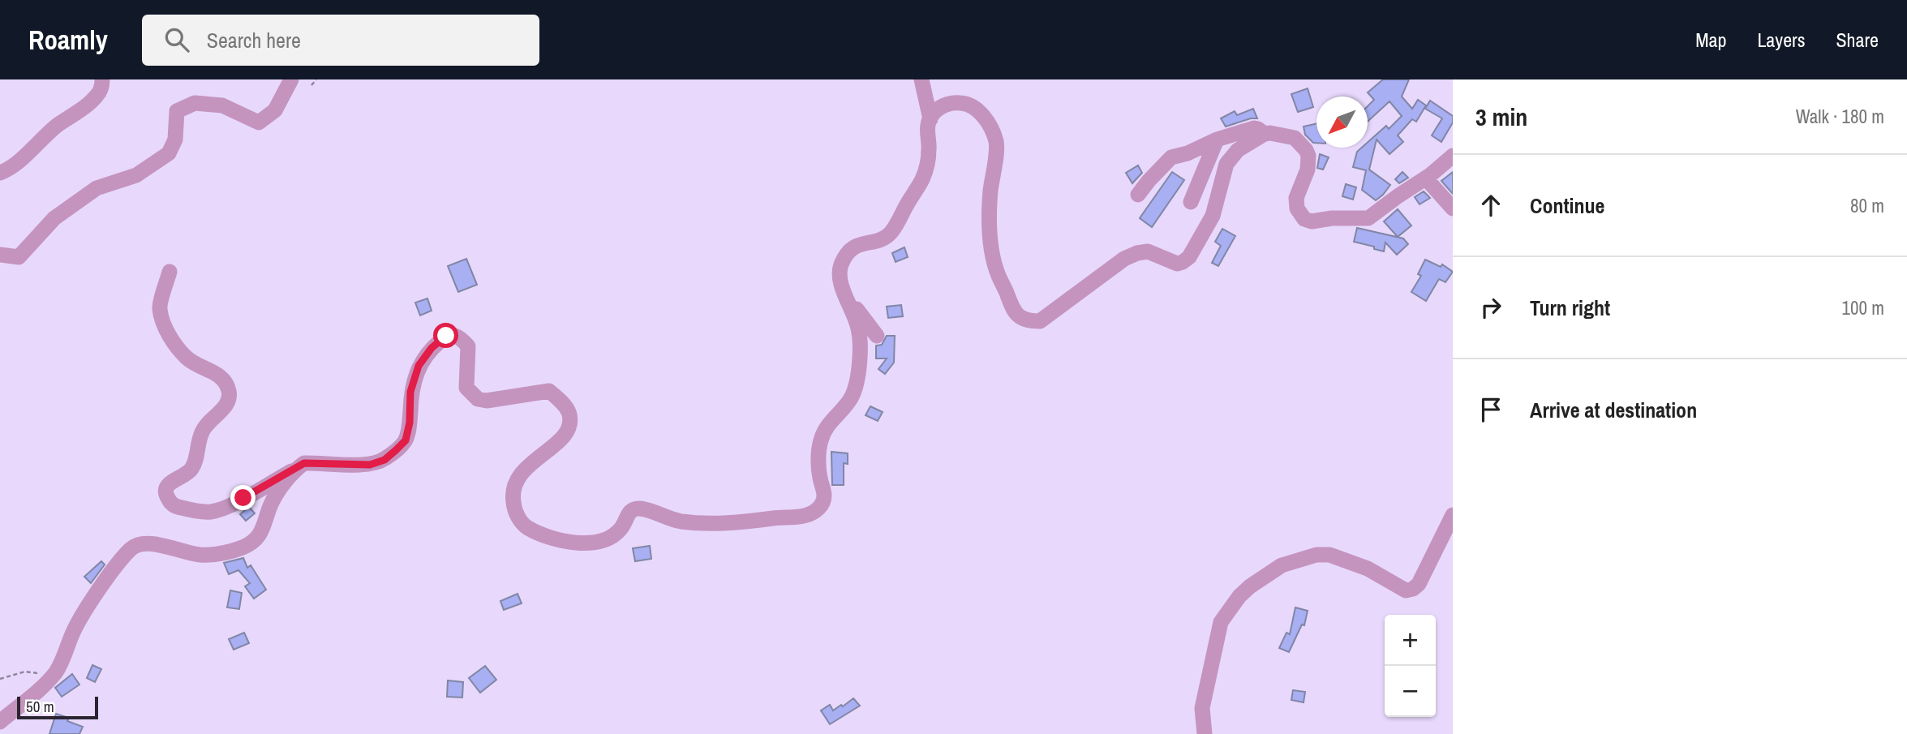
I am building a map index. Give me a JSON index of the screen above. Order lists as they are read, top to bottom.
{
  "scale_bar": "50 m",
  "north": "bottom left",
  "page": {
    "header": "Roamly",
    "search": "Search here",
    "nav": ["Map", "Layers", "Share"],
    "heading": ["3 min", "Walk · 180 m"],
    "list": [
      ["Continue", "80 m"],
      ["Turn right", "100 m"],
      "Arrive at destination"
    ],
    "map_buttons": ["+", "−"],
    "scale": "50 m"
  }
}
